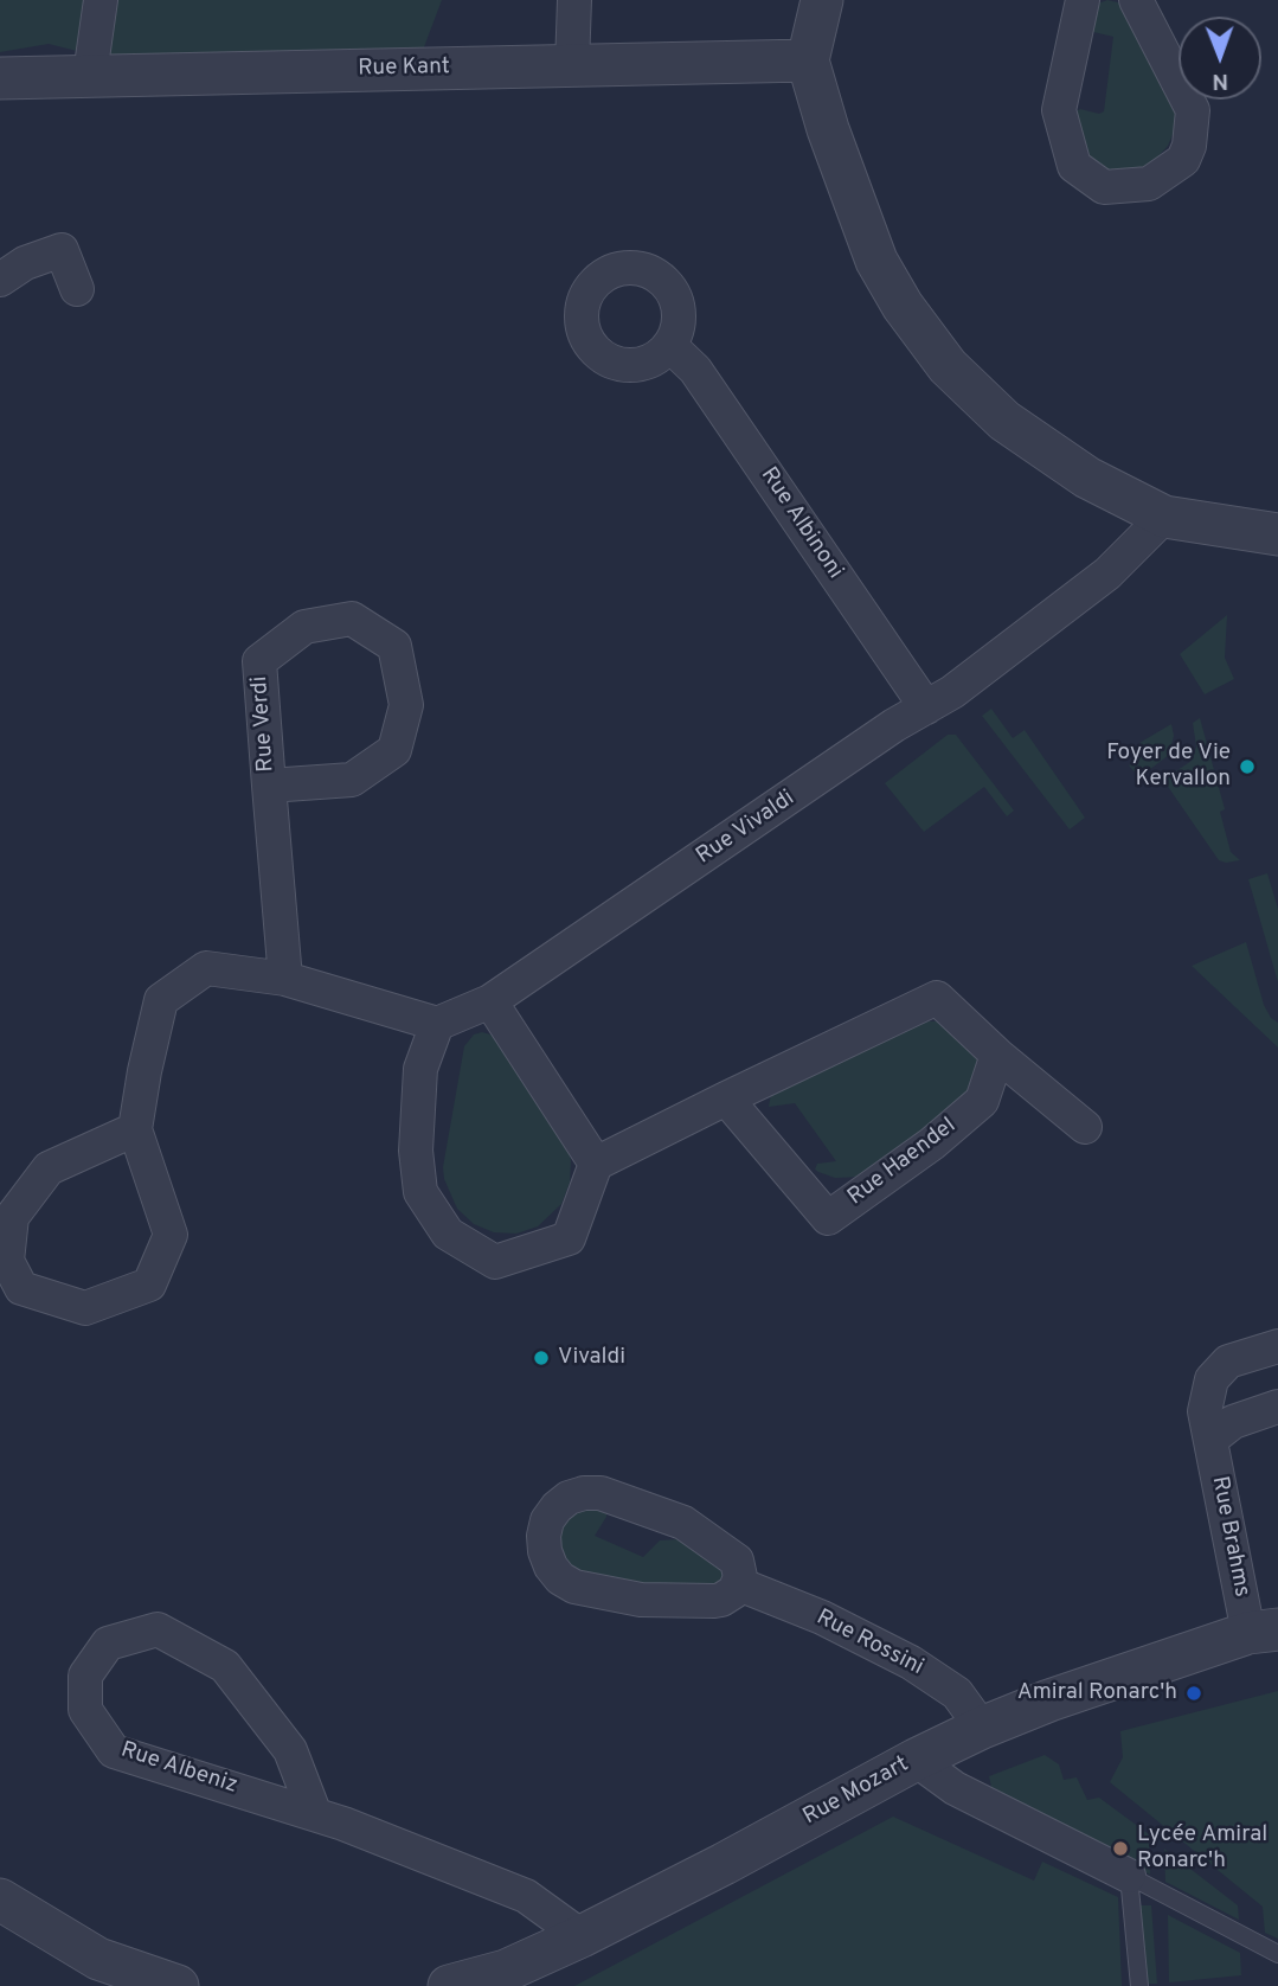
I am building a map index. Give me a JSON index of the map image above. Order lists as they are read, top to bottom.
{
  "streets": {
    "street": [
      "Rue Kant",
      "Rue Albinoni",
      "Rue Verdi",
      "Rue Vivaldi",
      "Rue Haendel",
      "Rue Brahms",
      "Rue Rossini",
      "Rue Albeniz",
      "Rue Mozart"
    ]
  },
  "crossings": [
    ["Rue Albinoni", "Rue Vivaldi"],
    ["Rue Brahms", "Rue Mozart"],
    ["Rue Rossini", "Rue Mozart"],
    ["Rue Albeniz", "Rue Mozart"]
  ],
  "places": [
    "Foyer de Vie Kervallon",
    "Vivaldi",
    "Amiral Ronarc'h",
    "Lycée Amiral Ronarc'h"
  ],
  "north": "bottom"
}
